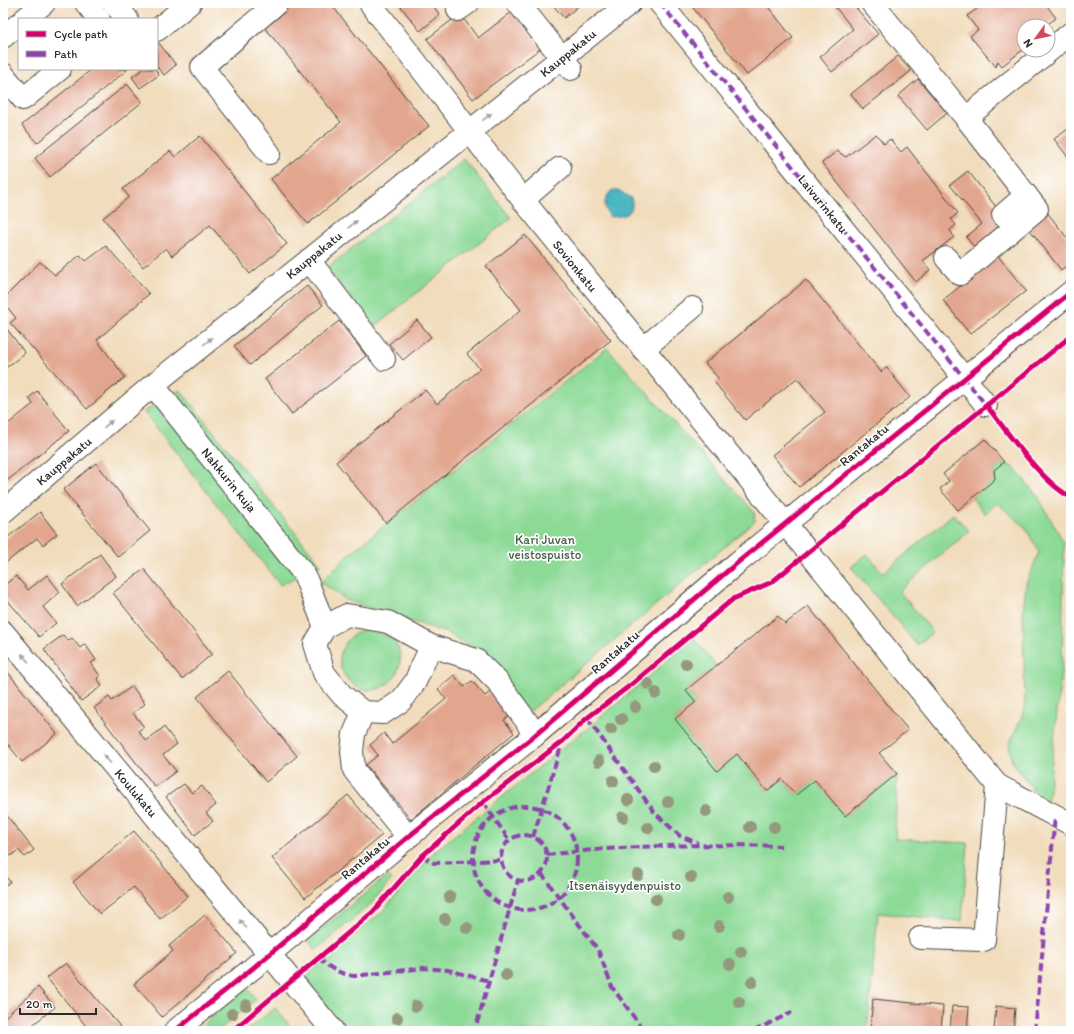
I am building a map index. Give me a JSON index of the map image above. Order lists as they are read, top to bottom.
{
  "streets": {
    "street": [
      "Kauppakatu",
      "Laivurinkatu",
      "Sovionkatu",
      "Rantakatu",
      "Nahkurin kuja",
      "Koulukatu"
    ]
  },
  "crossings": [
    ["Kauppakatu", "Sovionkatu"],
    ["Kauppakatu", "Nahkurin kuja"],
    ["Laivurinkatu", "Rantakatu"],
    ["Sovionkatu", "Rantakatu"],
    ["Rantakatu", "Koulukatu"]
  ],
  "one_way": ["Kauppakatu", "Koulukatu"],
  "parks": ["Kari Juvan veistospuisto", "Itsenäisyydenpuisto"],
  "legend": ["Cycle path", "Path"],
  "scale_bar": "20 m",
  "north": "bottom left"
}
